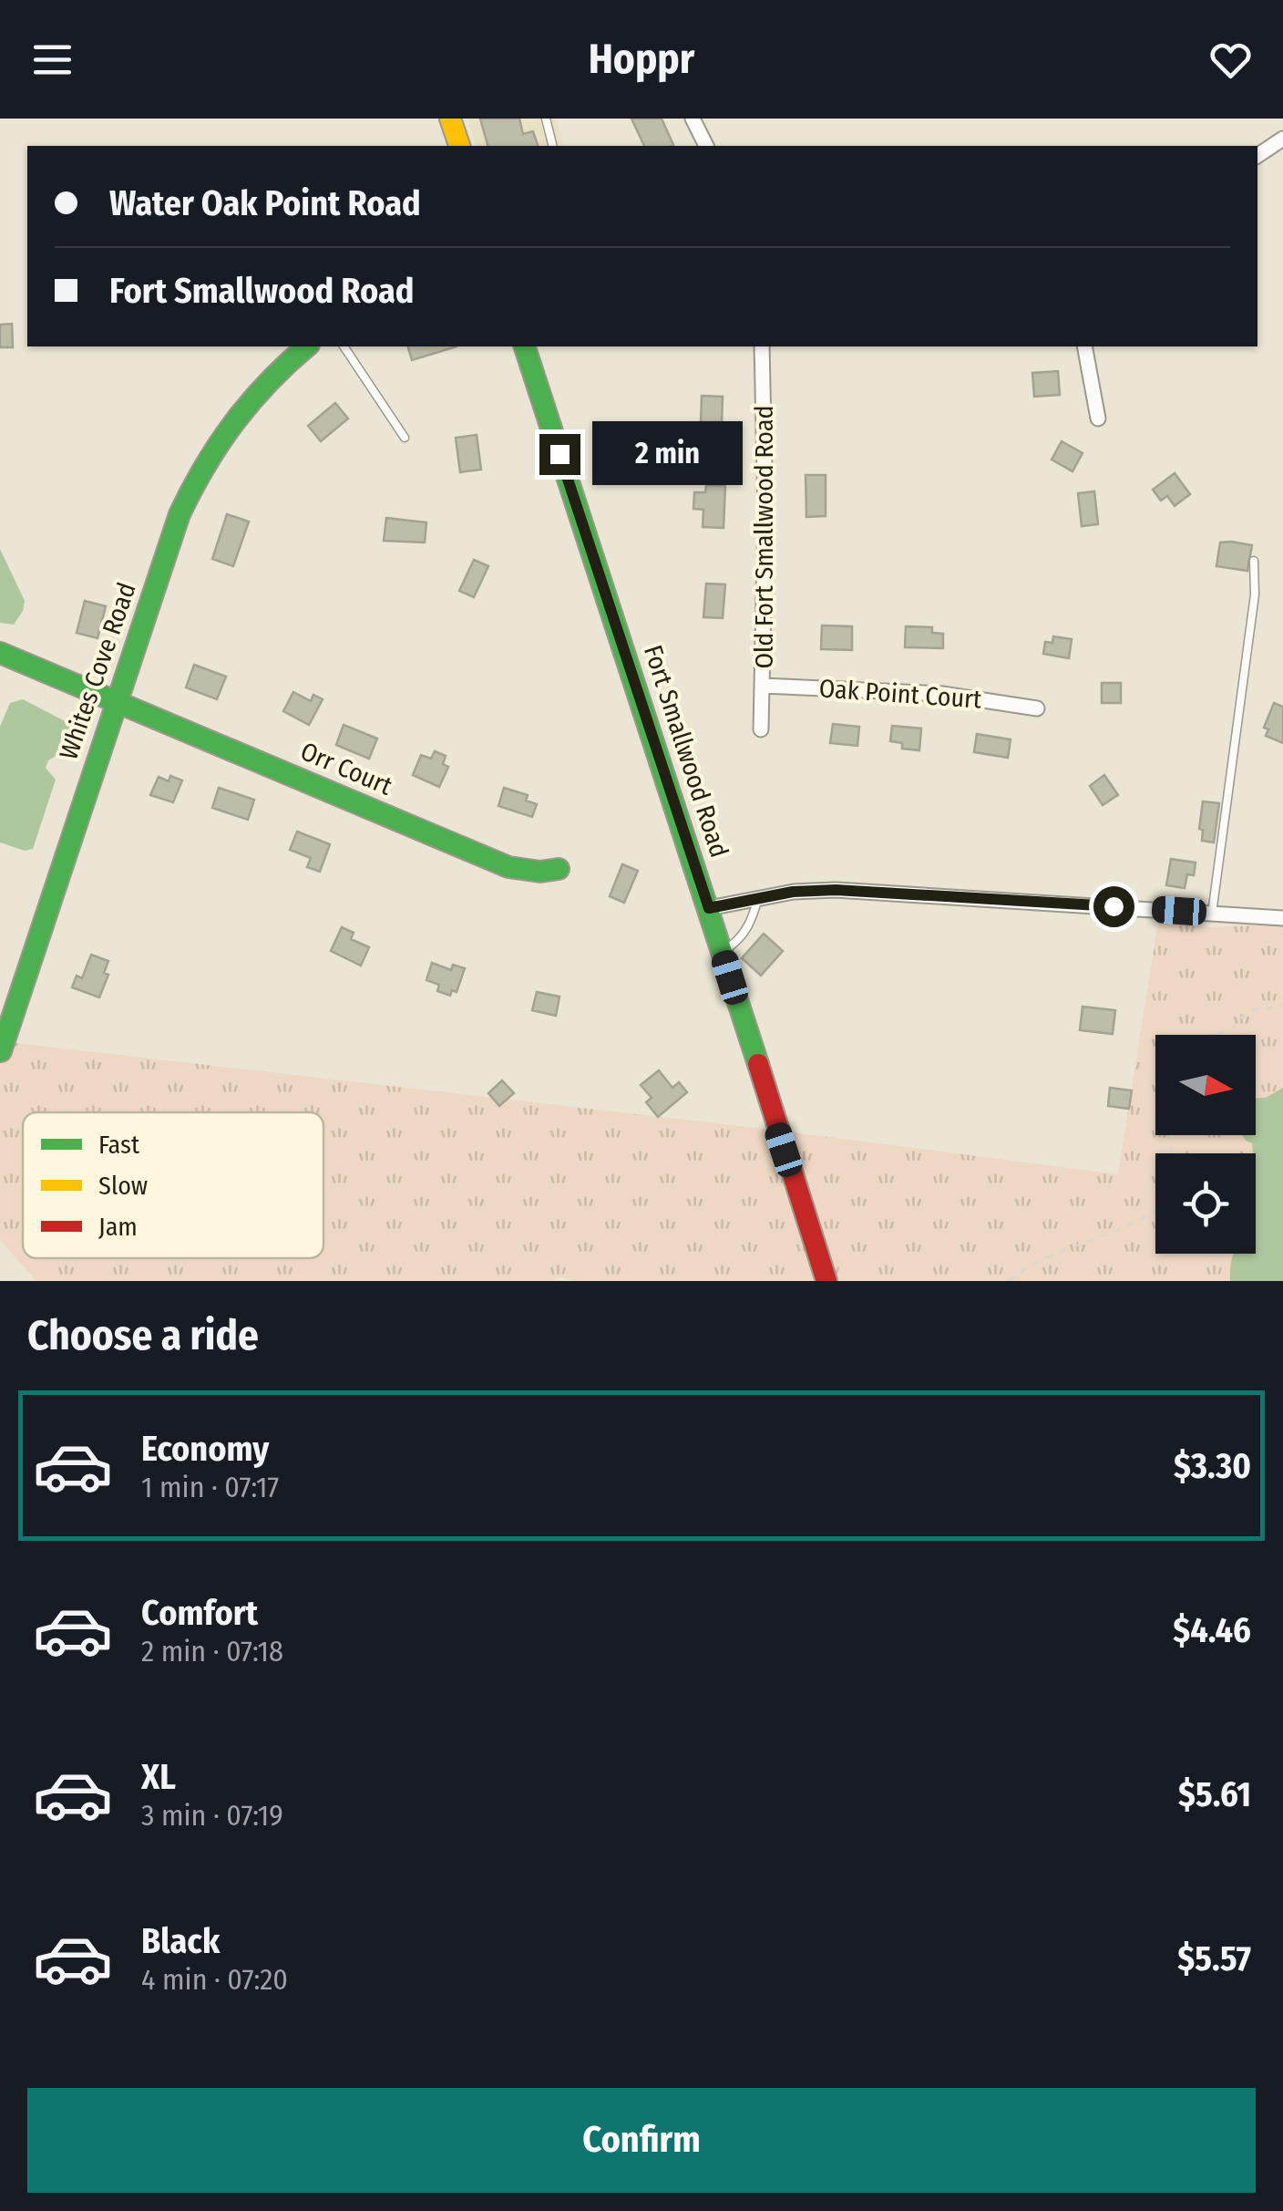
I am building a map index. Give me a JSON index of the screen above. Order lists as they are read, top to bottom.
{
  "streets": {
    "street": [
      "Old Fort Smallwood Road",
      "Whites Cove Road",
      "Oak Point Court",
      "Fort Smallwood Road",
      "Orr Court"
    ]
  },
  "crossings": [
    ["Old Fort Smallwood Road", "Oak Point Court"],
    ["Whites Cove Road", "Orr Court"]
  ],
  "legend": ["Fast", "Slow", "Jam"],
  "north": "right",
  "page": {
    "header": "Hoppr",
    "banner": ["Water Oak Point Road", "Fort Smallwood Road"],
    "bubble": "2 min",
    "heading": "Choose a ride",
    "list": [
      {
        "name": "Economy",
        "note": "1 min · 07:17",
        "value": "$3.30"
      },
      {
        "name": "Comfort",
        "note": "2 min · 07:18",
        "value": "$4.46"
      },
      {
        "name": "XL",
        "note": "3 min · 07:19",
        "value": "$5.61"
      },
      {
        "name": "Black",
        "note": "4 min · 07:20",
        "value": "$5.57"
      }
    ],
    "buttons": "Confirm"
  }
}
